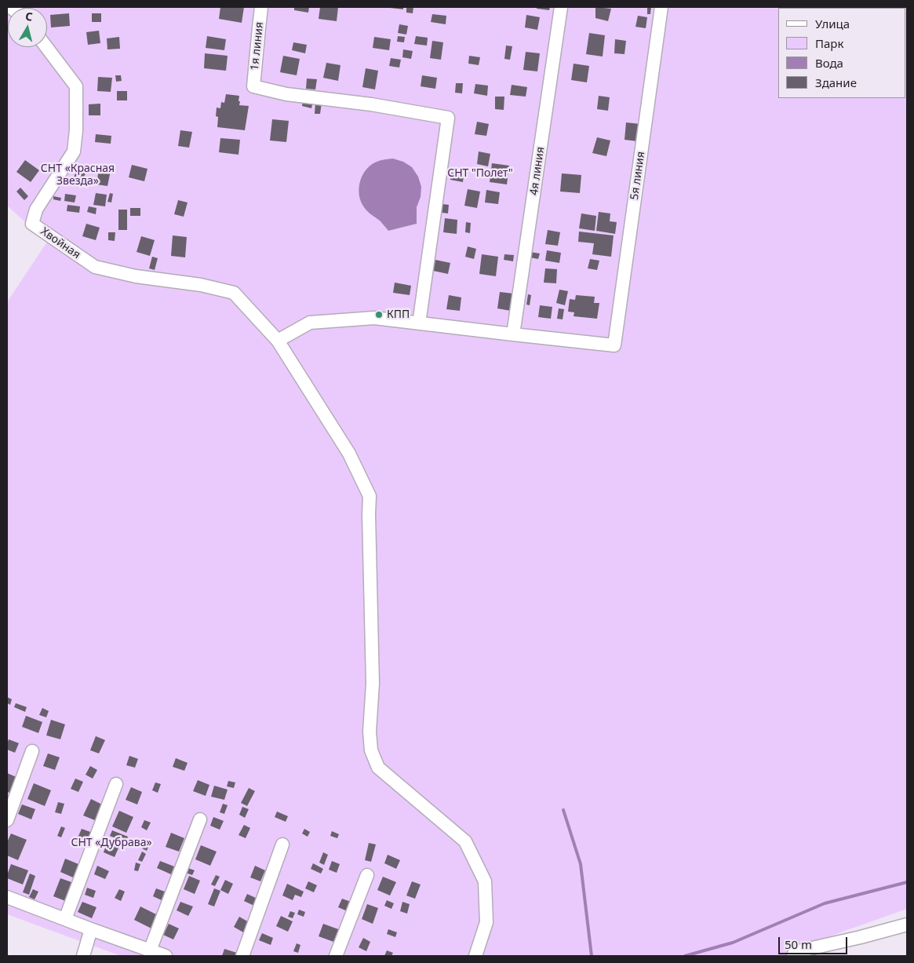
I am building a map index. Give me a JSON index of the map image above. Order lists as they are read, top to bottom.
{
  "streets": {
    "street": [
      "1я линия",
      "4я линия",
      "5я линия",
      "Хвойная"
    ]
  },
  "crossings": [
    ["4я линия", "5я линия"]
  ],
  "parks": ["СНТ «Красная Звезда»", "СНТ \"Полет\"", "СНТ «Дубрава»"],
  "places": ["КПП"],
  "legend": [
    "Улица",
    "Парк",
    "Вода",
    "Здание"
  ],
  "scale_bar": "50 m",
  "north": "top"
}
